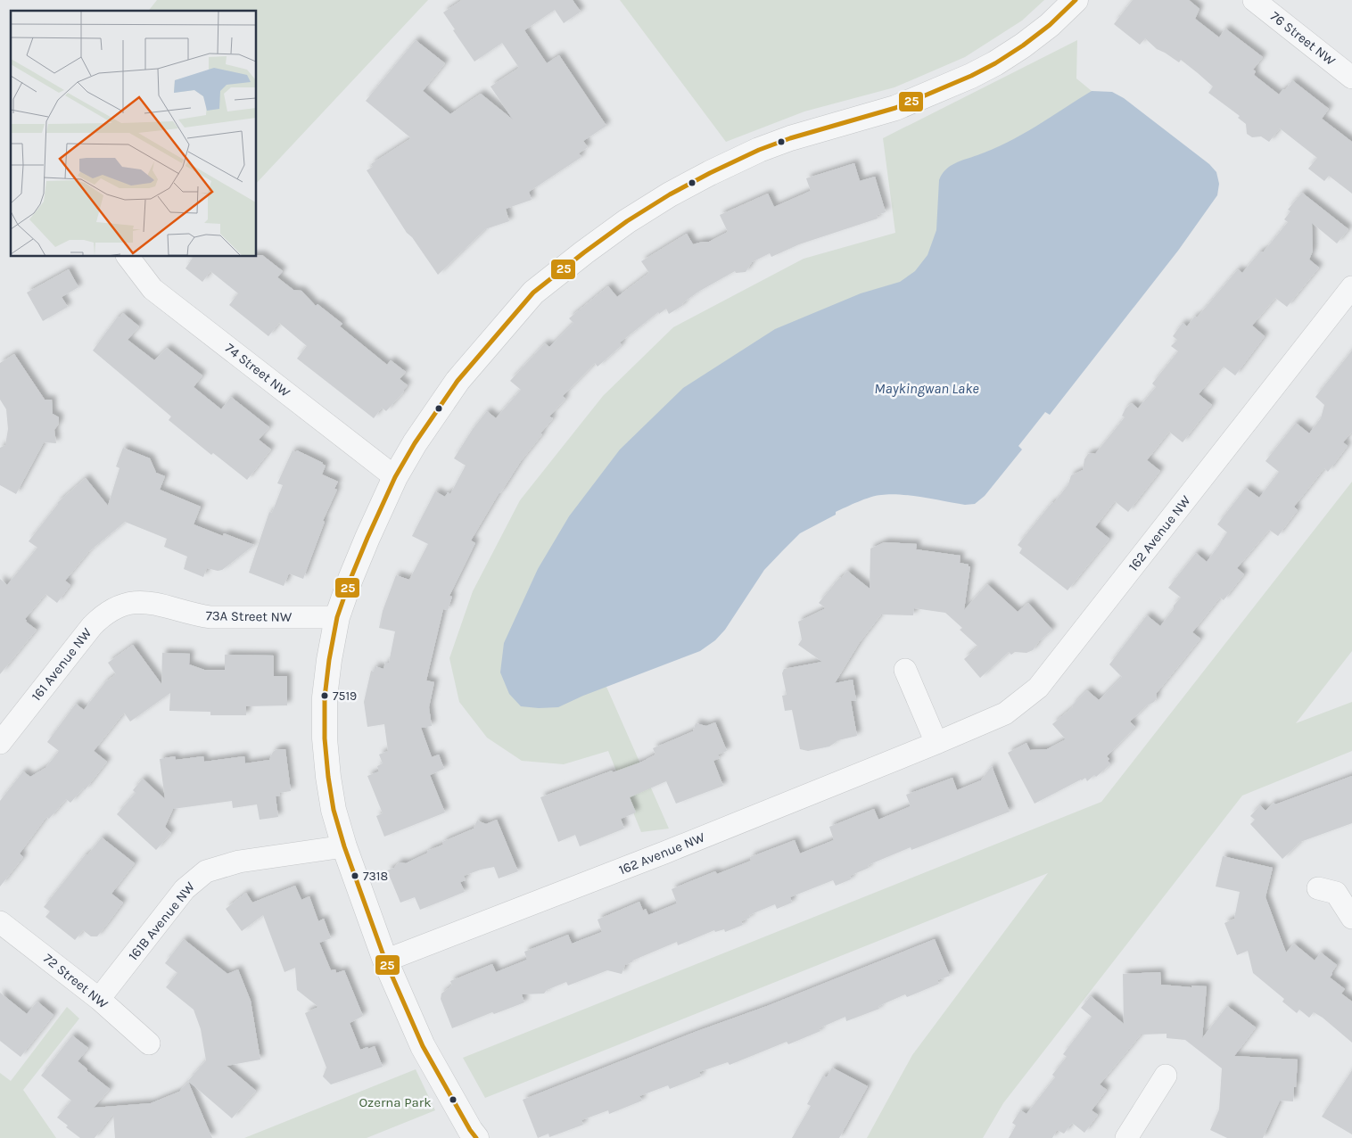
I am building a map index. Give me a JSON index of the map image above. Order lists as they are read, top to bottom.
{
  "streets": {
    "street": [
      "76 Street NW",
      "74 Street NW",
      "162 Avenue NW",
      "73A Street NW",
      "161 Avenue NW",
      "161B Avenue NW",
      "72 Street NW"
    ]
  },
  "crossings": [
    ["73A Street NW", "161 Avenue NW"],
    ["161B Avenue NW", "72 Street NW"]
  ],
  "water": ["Maykingwan Lake"],
  "parks": ["Ozerna Park"],
  "places": ["7519", "7318"],
  "lines": ["transit line 25"]
}
